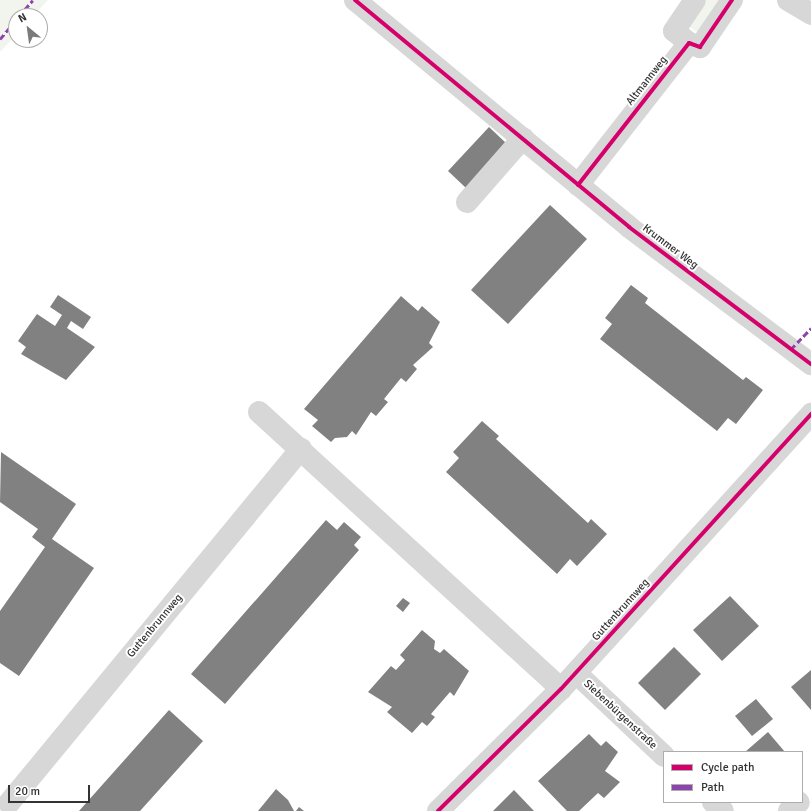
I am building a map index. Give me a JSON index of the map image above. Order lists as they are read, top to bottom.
{
  "streets": {
    "street": [
      "Altmannweg",
      "Krummer Weg",
      "Guttenbrunnweg",
      "Siebenbürgenstraße"
    ]
  },
  "crossings": [
    ["Altmannweg", "Krummer Weg"],
    ["Guttenbrunnweg", "Siebenbürgenstraße"]
  ],
  "legend": ["Cycle path", "Path"],
  "scale_bar": "20 m",
  "north": "top left"
}
